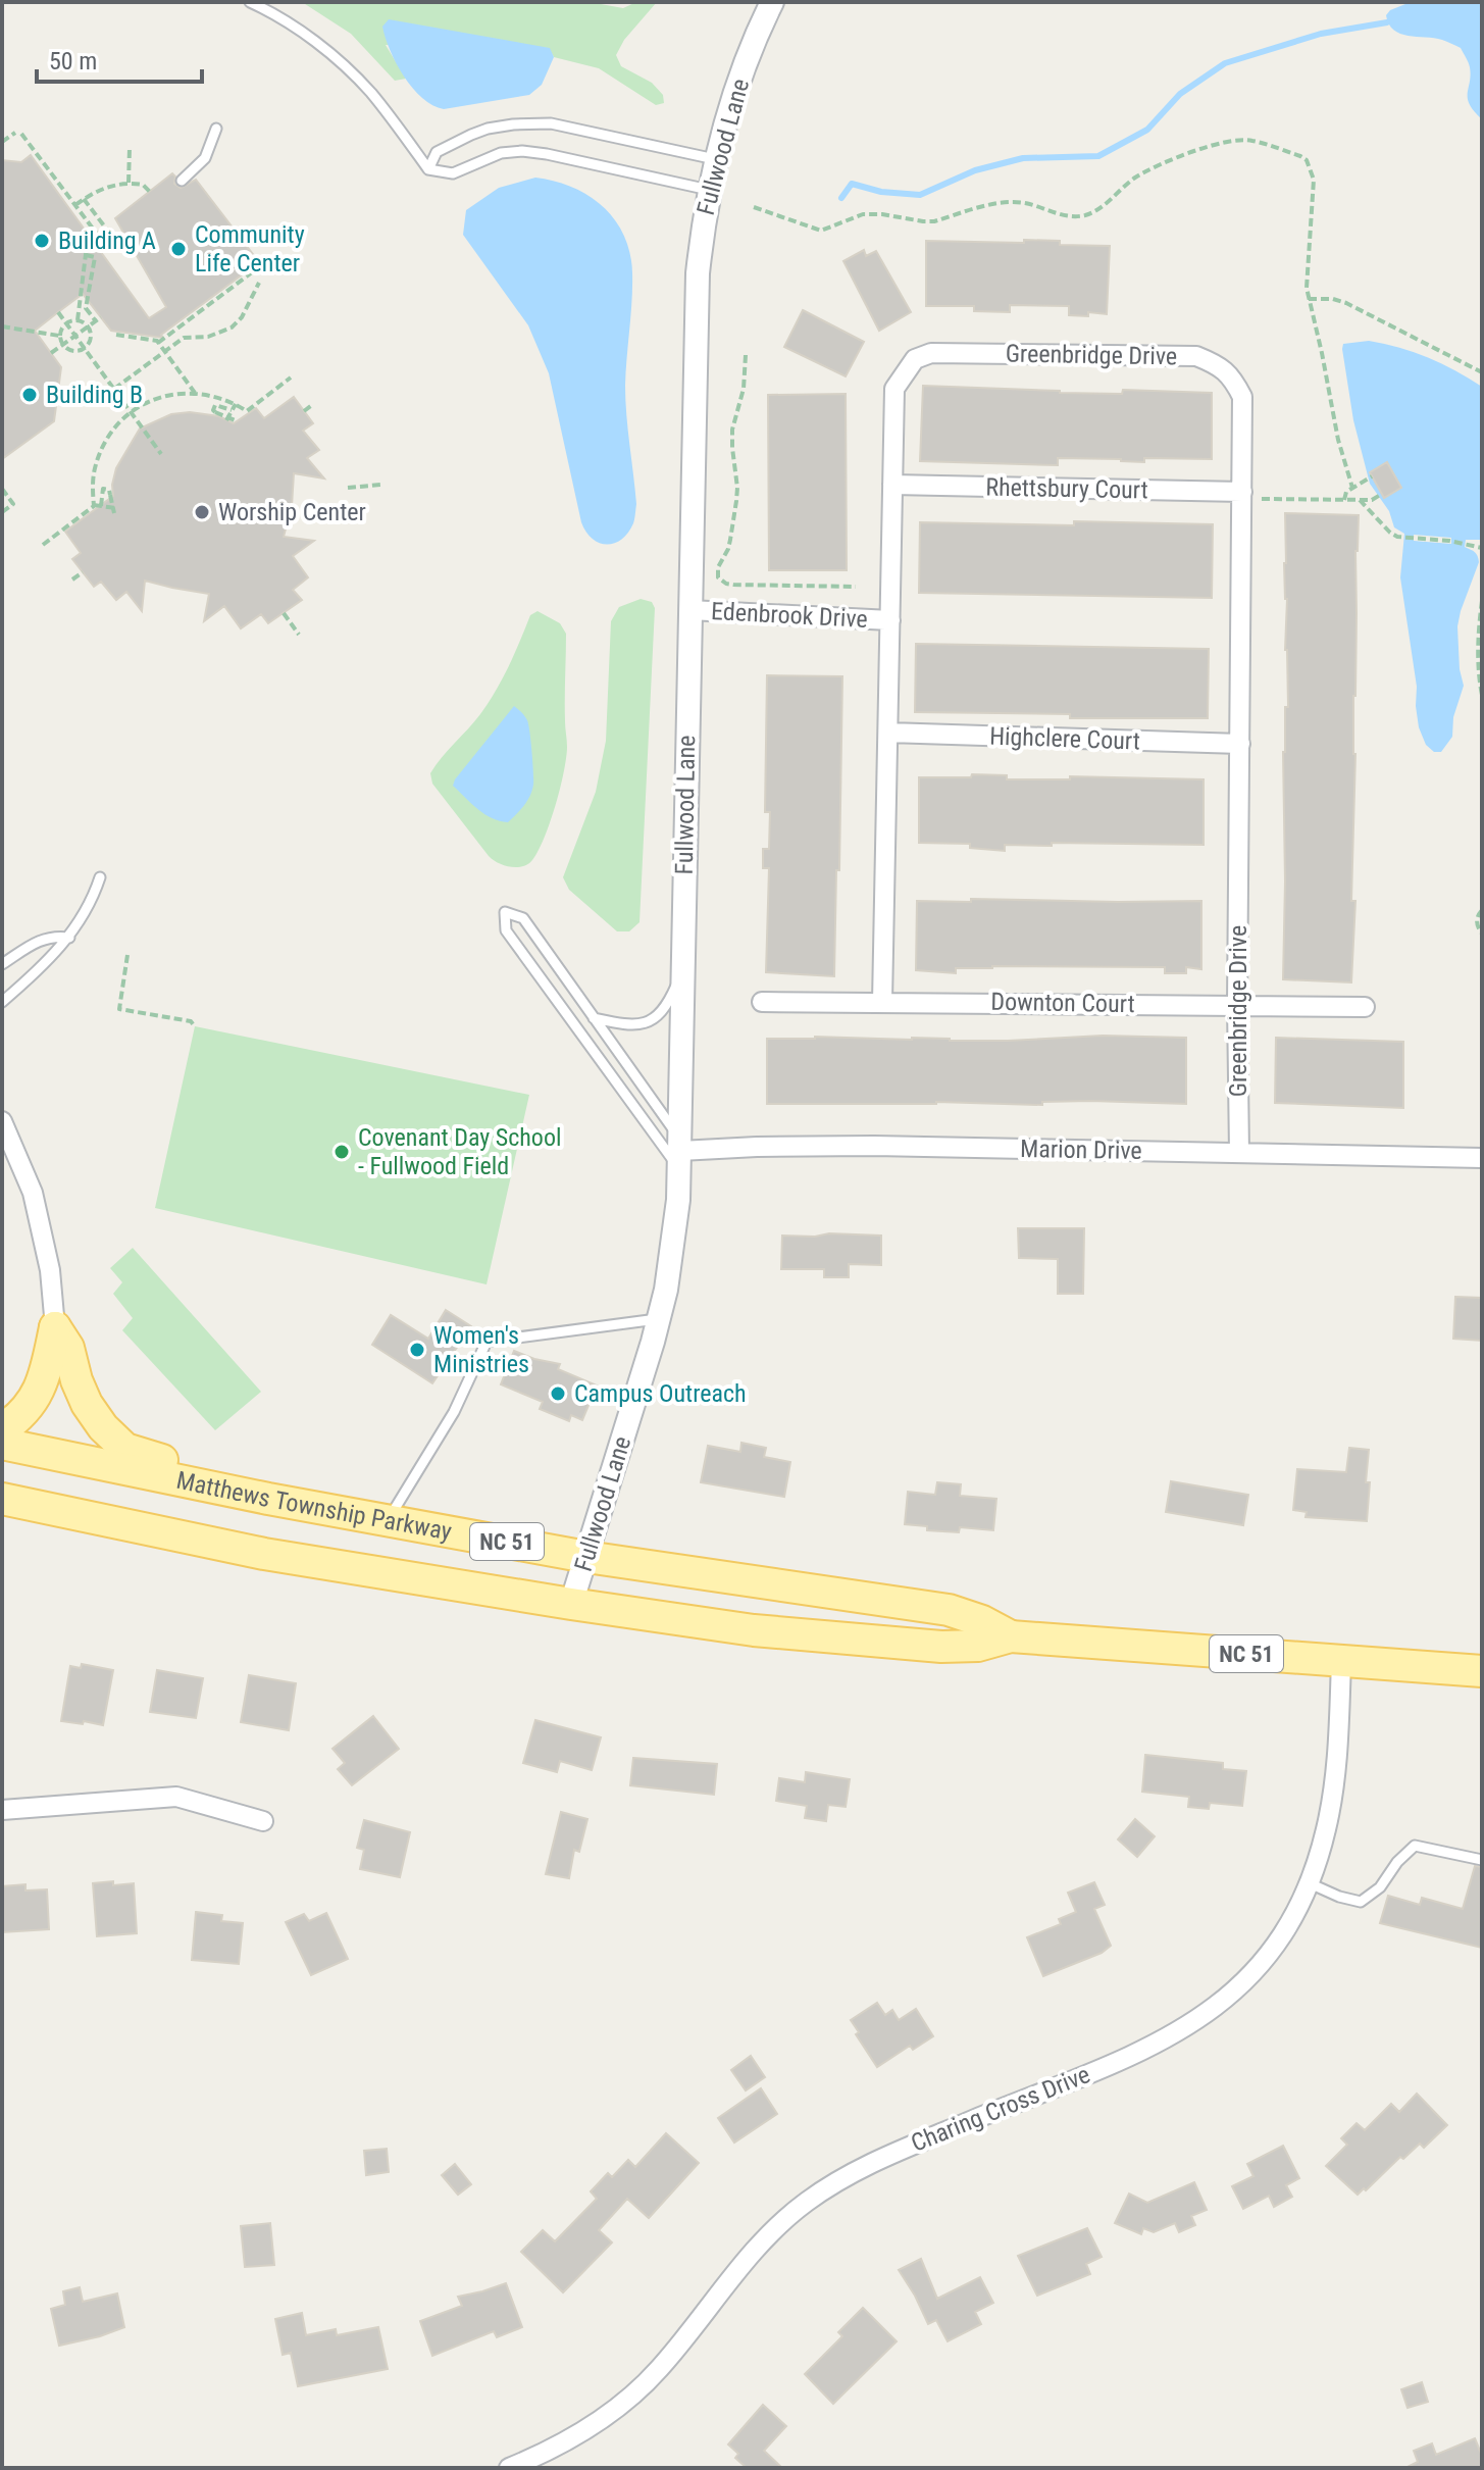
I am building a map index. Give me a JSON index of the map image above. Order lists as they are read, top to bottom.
{
  "streets": {
    "main road": ["Matthews Township Parkway", "NC 51"],
    "street": [
      "Fullwood Lane",
      "Greenbridge Drive",
      "Rhettsbury Court",
      "Edenbrook Drive",
      "Highclere Court",
      "Downton Court",
      "Marion Drive",
      "Charing Cross Drive"
    ]
  },
  "crossings": [
    ["Fullwood Lane", "Edenbrook Drive"],
    ["Fullwood Lane", "Marion Drive"],
    ["Fullwood Lane", "Matthews Township Parkway"],
    ["Greenbridge Drive", "Rhettsbury Court"],
    ["Greenbridge Drive", "Edenbrook Drive"],
    ["Greenbridge Drive", "Highclere Court"],
    ["Greenbridge Drive", "Downton Court"],
    ["Greenbridge Drive", "Marion Drive"],
    ["Matthews Township Parkway", "Charing Cross Drive"]
  ],
  "places": [
    "Building A",
    "Community Life Center",
    "Building B",
    "Worship Center",
    "Covenant Day School - Fullwood Field",
    "Women's Ministries",
    "Campus Outreach"
  ],
  "scale_bar": "50 m"
}
